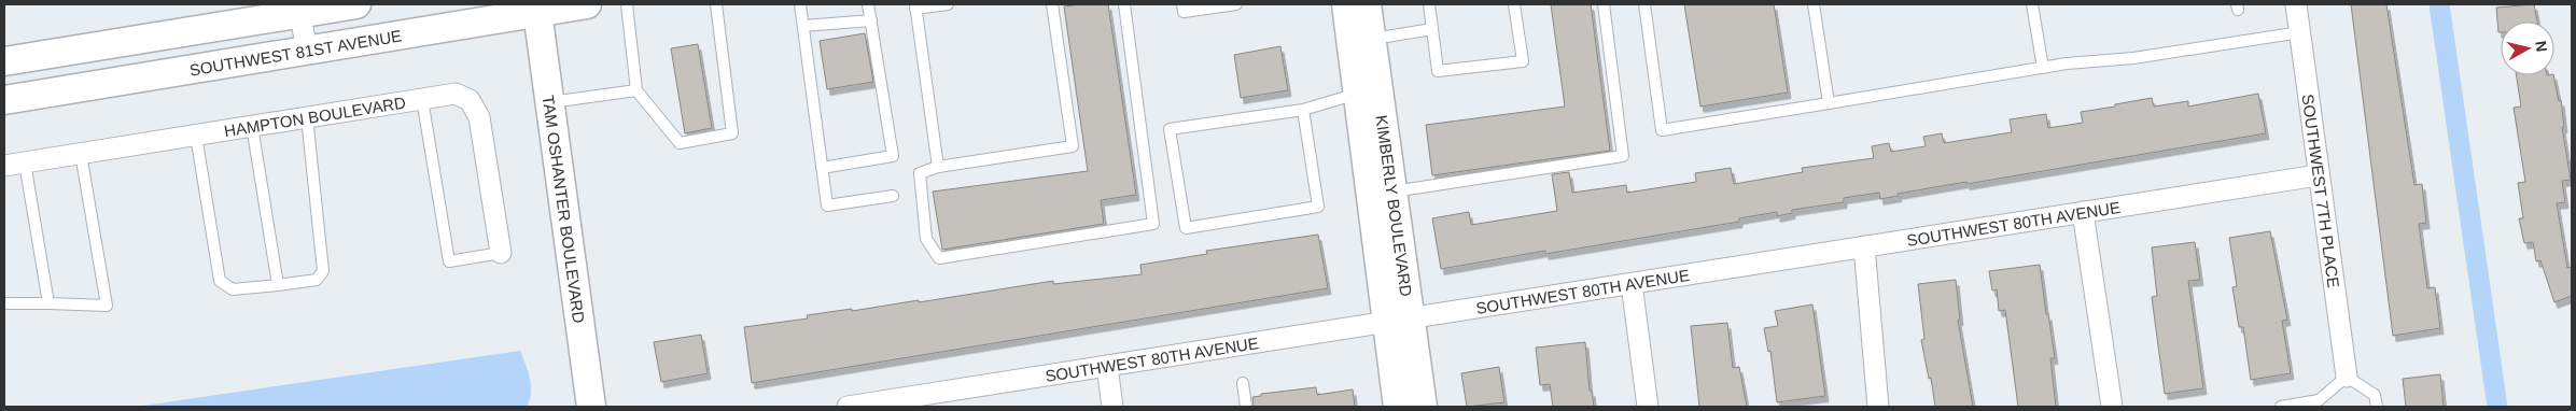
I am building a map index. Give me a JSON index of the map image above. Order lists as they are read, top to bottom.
{
  "streets": {
    "street": [
      "SOUTHWEST 81ST AVENUE",
      "HAMPTON BOULEVARD",
      "SOUTHWEST 7TH PLACE",
      "KIMBERLY BOULEVARD",
      "TAM OSHANTER BOULEVARD",
      "SOUTHWEST 80TH AVENUE"
    ]
  },
  "crossings": [
    ["SOUTHWEST 81ST AVENUE", "TAM OSHANTER BOULEVARD"],
    ["SOUTHWEST 7TH PLACE", "SOUTHWEST 80TH AVENUE"],
    ["KIMBERLY BOULEVARD", "SOUTHWEST 80TH AVENUE"]
  ],
  "north": "right"
}
